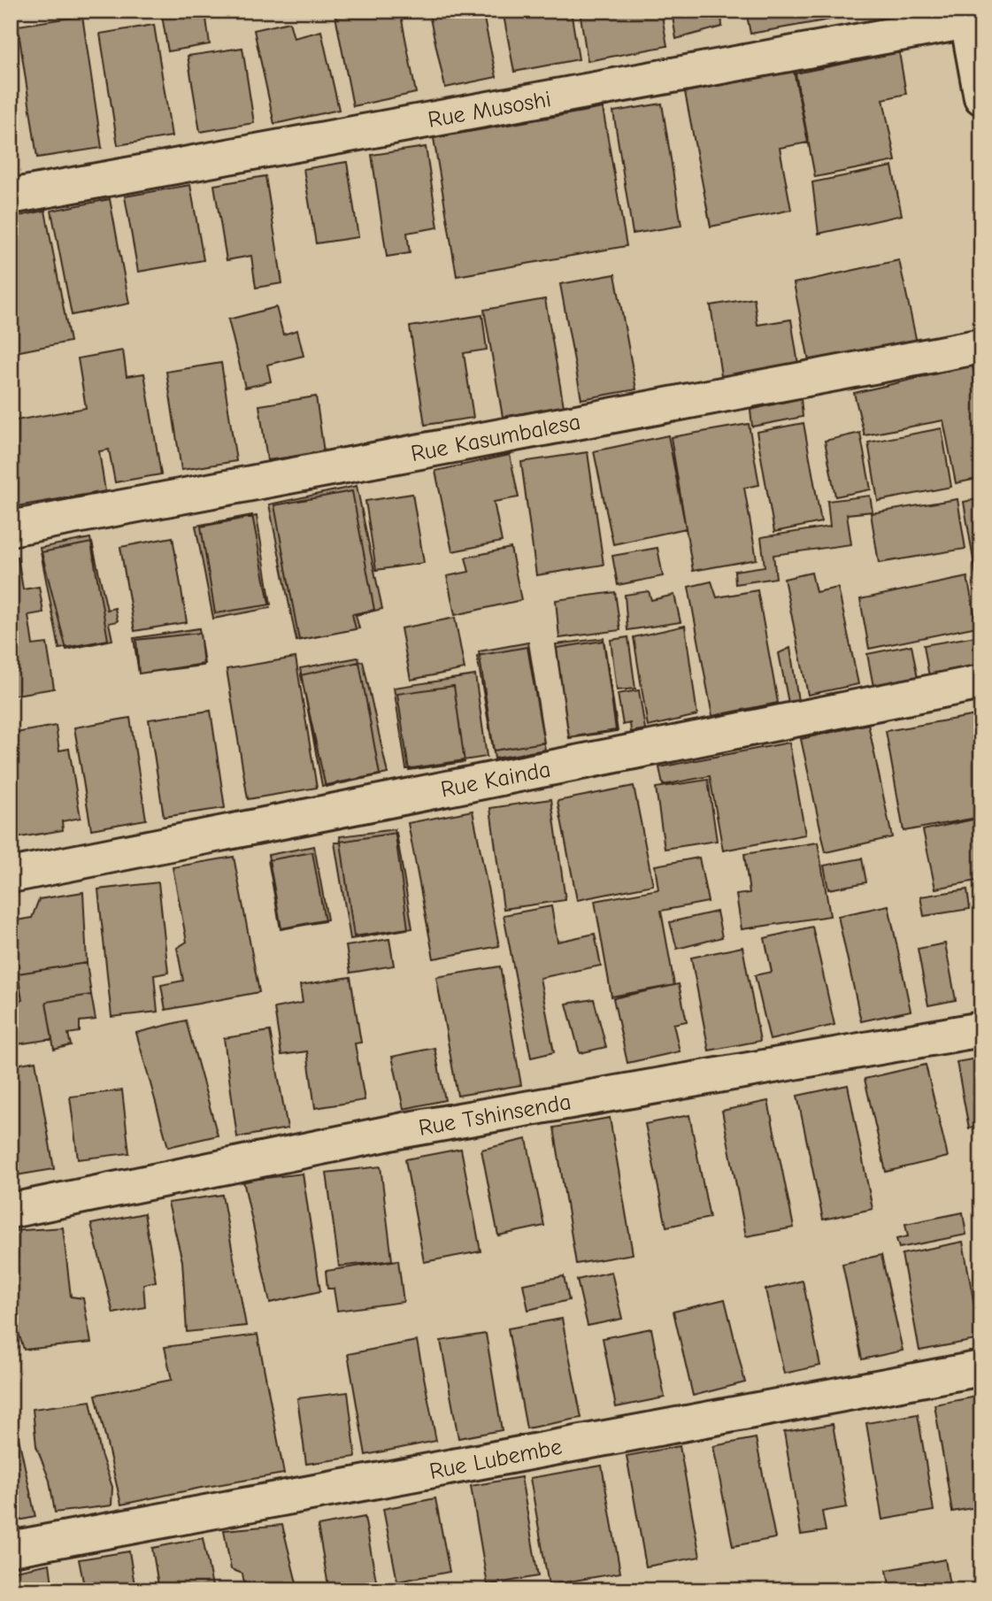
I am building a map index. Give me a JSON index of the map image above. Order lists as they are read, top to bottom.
{
  "streets": {
    "street": [
      "Rue Musoshi",
      "Rue Kasumbalesa",
      "Rue Kainda",
      "Rue Tshinsenda",
      "Rue Lubembe"
    ]
  }
}
